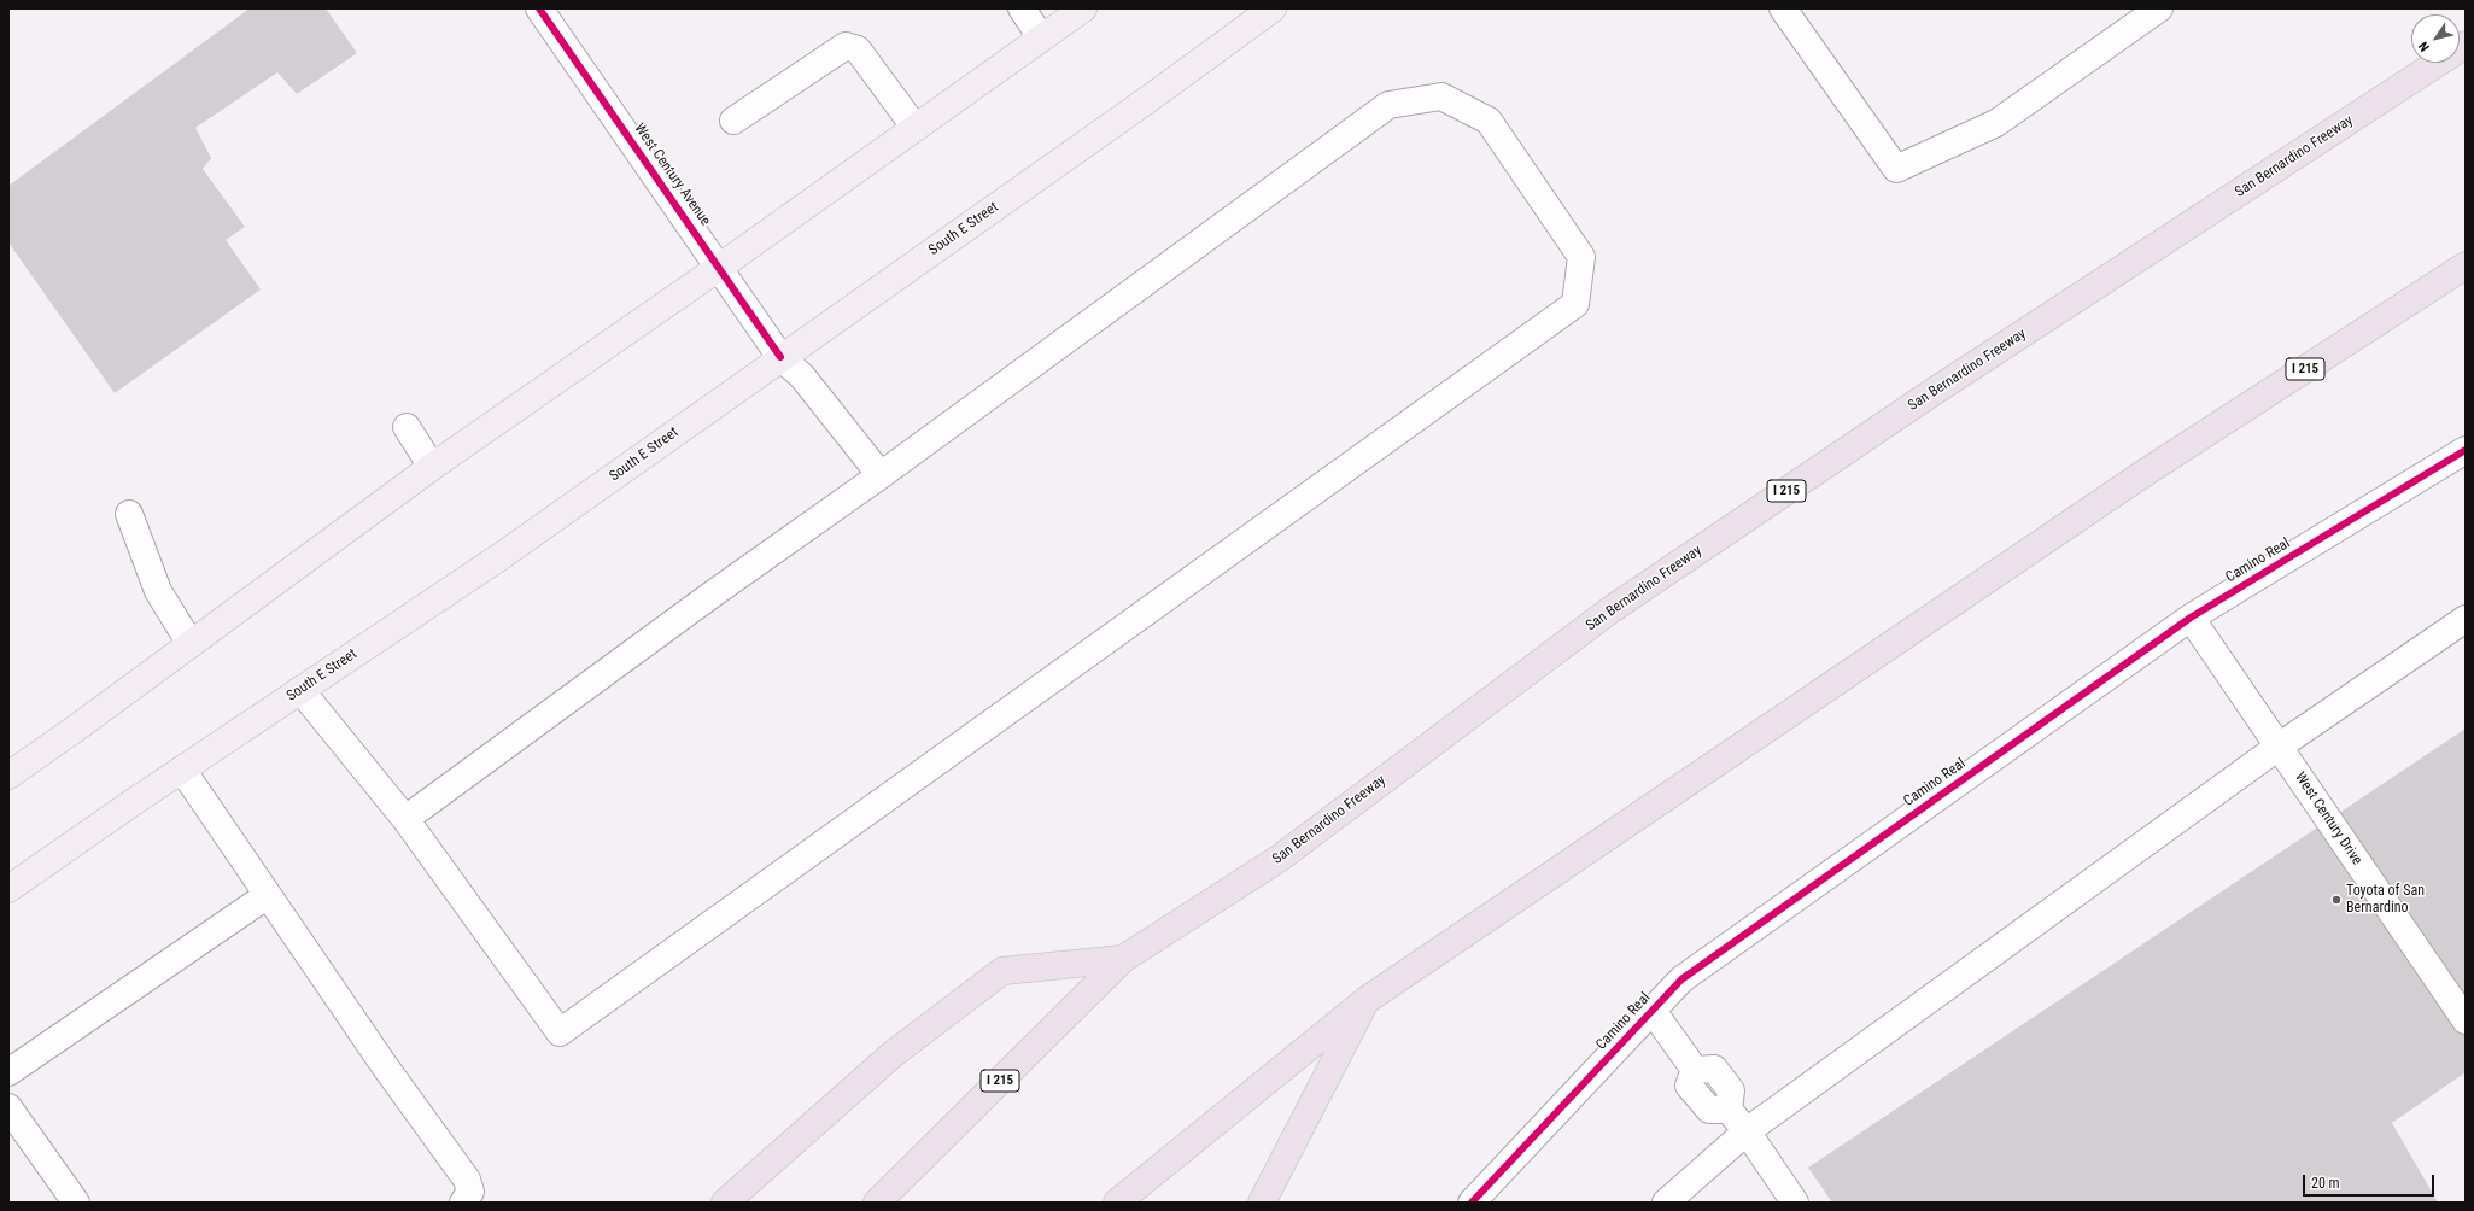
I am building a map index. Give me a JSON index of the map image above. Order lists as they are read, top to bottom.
{
  "streets": {
    "highway": ["San Bernardino Freeway", "I 215"],
    "main road": ["South E Street"],
    "street": ["West Century Avenue", "Camino Real", "West Century Drive"]
  },
  "crossings": [
    ["West Century Avenue", "South E Street"],
    ["Camino Real", "West Century Drive"]
  ],
  "places": ["Toyota of San Bernardino"],
  "scale_bar": "20 m",
  "north": "bottom left"
}
